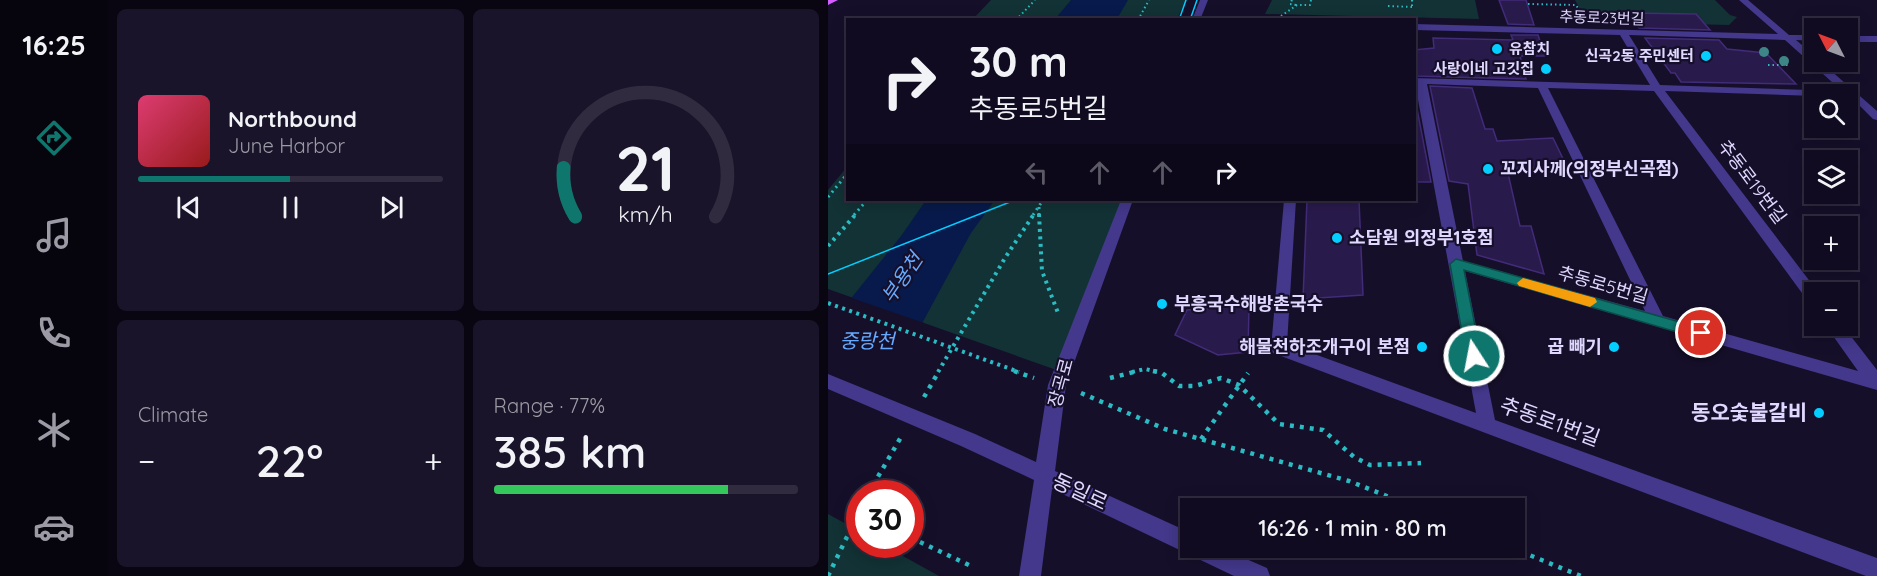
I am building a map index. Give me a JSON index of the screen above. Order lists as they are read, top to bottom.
{
  "streets": {
    "street": [
      "추동로23번길",
      "추동로19번길",
      "추동로5번길",
      "장곡로",
      "추동로1번길",
      "동일로"
    ]
  },
  "crossings": [
    ["추동로23번길", "추동로19번길"],
    ["장곡로", "동일로"]
  ],
  "water": ["부용천", "중랑천"],
  "places": [
    "유참치",
    "신곡2동 주민센터",
    "사랑이네 고깃집",
    "꼬지사께(의정부신곡점)",
    "소담원 의정부1호점",
    "부흥국수해방촌국수",
    "해물천하조개구이 본점",
    "곱 빼기",
    "동오숯불갈비"
  ],
  "north": "top left",
  "page": {
    "tabs": "16:25",
    "map_buttons": ["+", "−"],
    "turn": ["30 m", "추동로5번길"],
    "song": ["Northbound", "June Harbor"],
    "tile": [
      "Climate",
      ["Range · 77%", "385 km"]
    ],
    "heat": ["−", "22°", "+"],
    "limit": "30",
    "trip": "16:26 · 1 min · 80 m",
    "gauge": ["21", "km/h"]
  }
}
